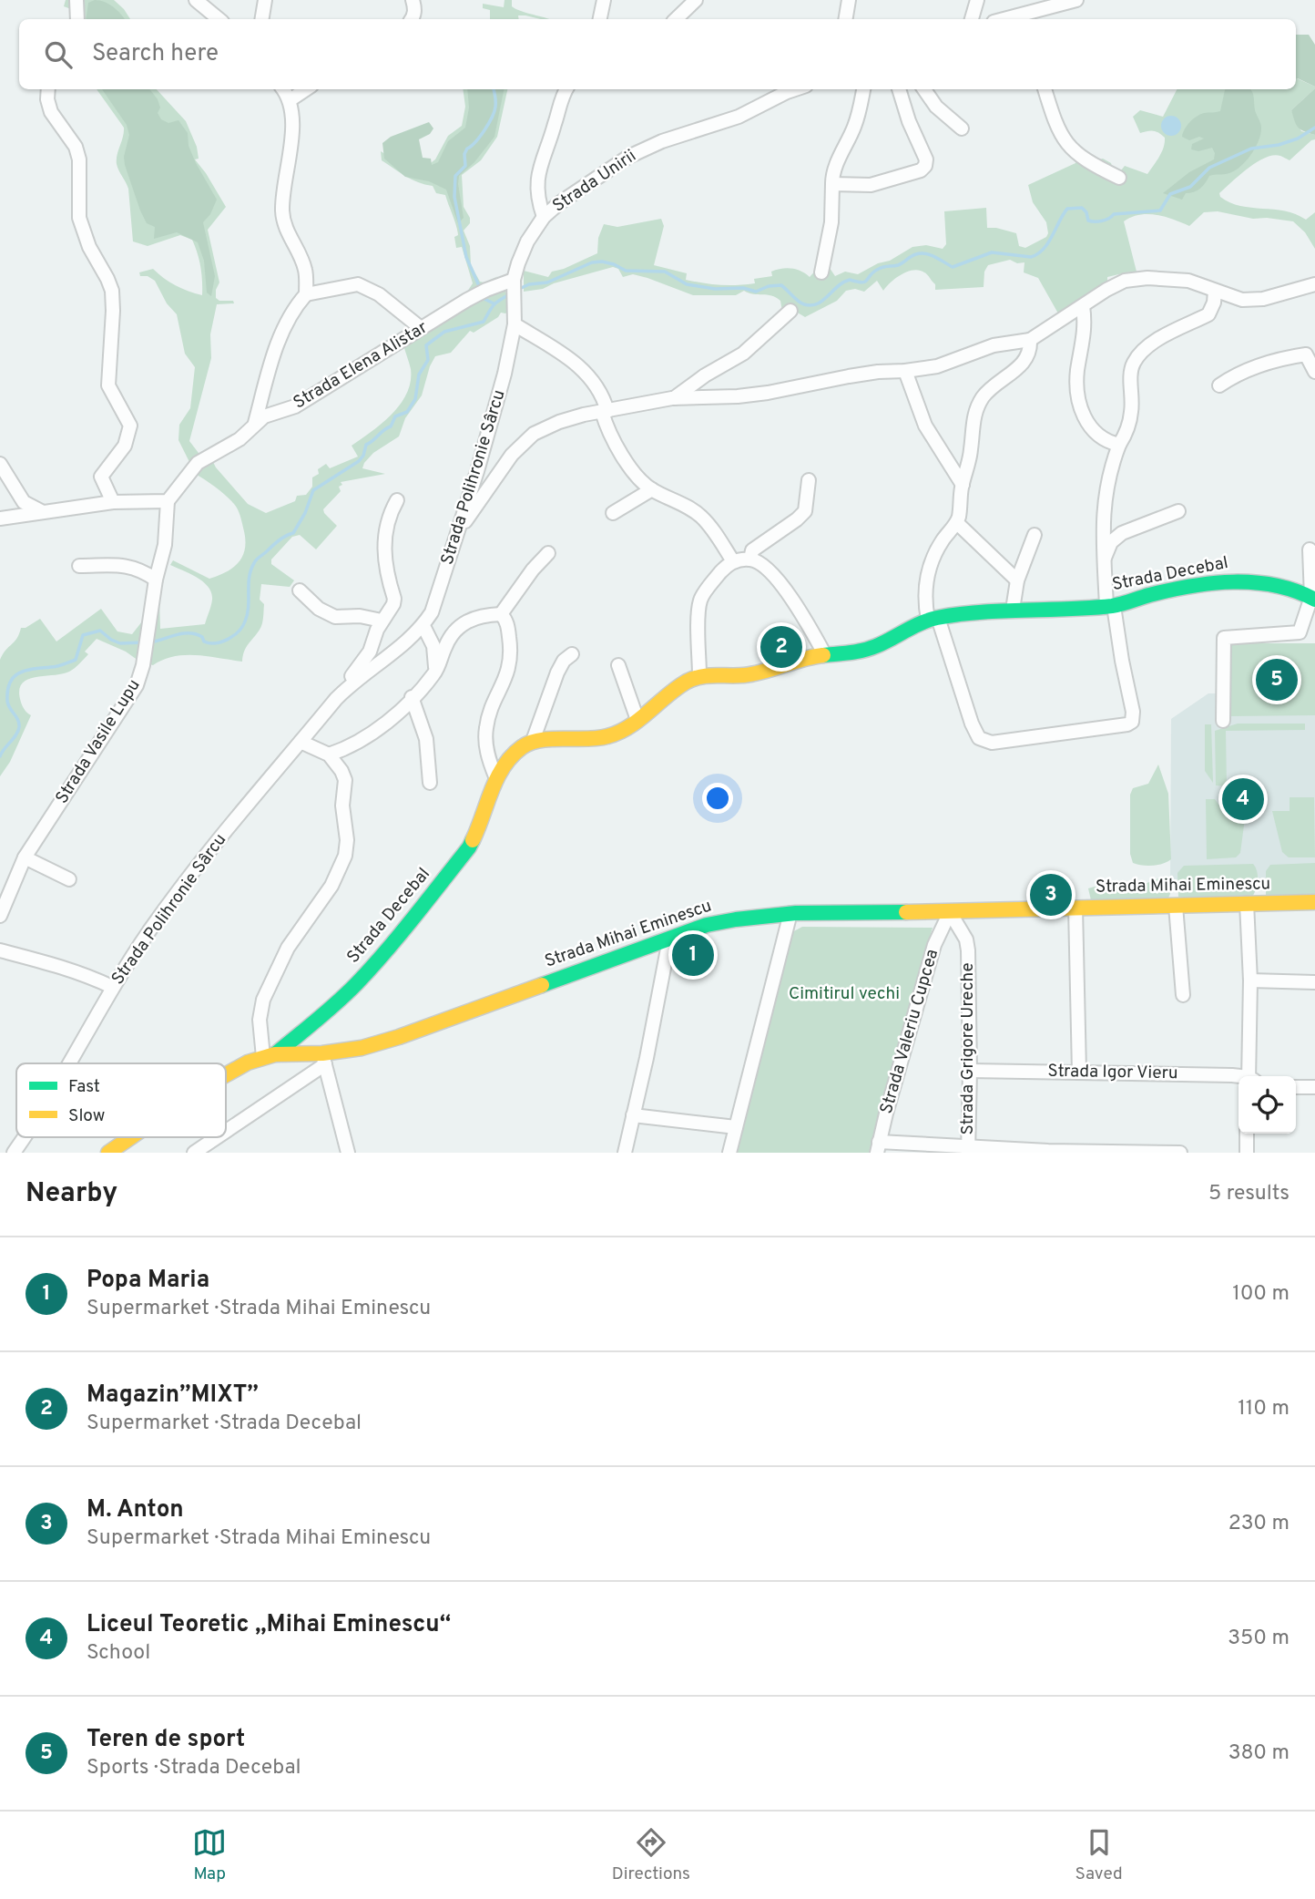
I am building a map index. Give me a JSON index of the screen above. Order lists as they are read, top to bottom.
{
  "streets": {
    "main road": ["Strada Decebal", "Strada Mihai Eminescu"],
    "street": [
      "Strada Unirii",
      "Strada Elena Alistar",
      "Strada Polihronie Sârcu",
      "Strada Vasile Lupu",
      "Strada Valeriu Cupcea",
      "Strada Grigore Ureche",
      "Strada Igor Vieru"
    ]
  },
  "crossings": [
    ["Strada Unirii", "Strada Elena Alistar"],
    ["Strada Unirii", "Strada Polihronie Sârcu"],
    ["Strada Elena Alistar", "Strada Vasile Lupu"],
    ["Strada Decebal", "Strada Mihai Eminescu"],
    ["Strada Mihai Eminescu", "Strada Valeriu Cupcea"],
    ["Strada Mihai Eminescu", "Strada Grigore Ureche"],
    ["Strada Valeriu Cupcea", "Strada Grigore Ureche"],
    ["Strada Grigore Ureche", "Strada Igor Vieru"]
  ],
  "parks": ["Cimitirul vechi"],
  "legend": ["Fast", "Slow"],
  "page": {
    "search": "Search here",
    "pins": [
      "2",
      "5",
      "4",
      "3",
      "1"
    ],
    "heading": ["Nearby", "5 results"],
    "list": [
      {
        "mark": "1",
        "name": "Popa Maria",
        "note": "Supermarket · Strada Mihai Eminescu",
        "value": "100 m"
      },
      {
        "mark": "2",
        "name": "Magazin”MIXT”",
        "note": "Supermarket · Strada Decebal",
        "value": "110 m"
      },
      {
        "mark": "3",
        "name": "M. Anton",
        "note": "Supermarket · Strada Mihai Eminescu",
        "value": "230 m"
      },
      {
        "mark": "4",
        "name": "Liceul Teoretic „Mihai Eminescu“",
        "note": "School",
        "value": "350 m"
      },
      {
        "mark": "5",
        "name": "Teren de sport",
        "note": "Sports · Strada Decebal",
        "value": "380 m"
      }
    ],
    "nav": ["Map", "Directions", "Saved"]
  }
}
